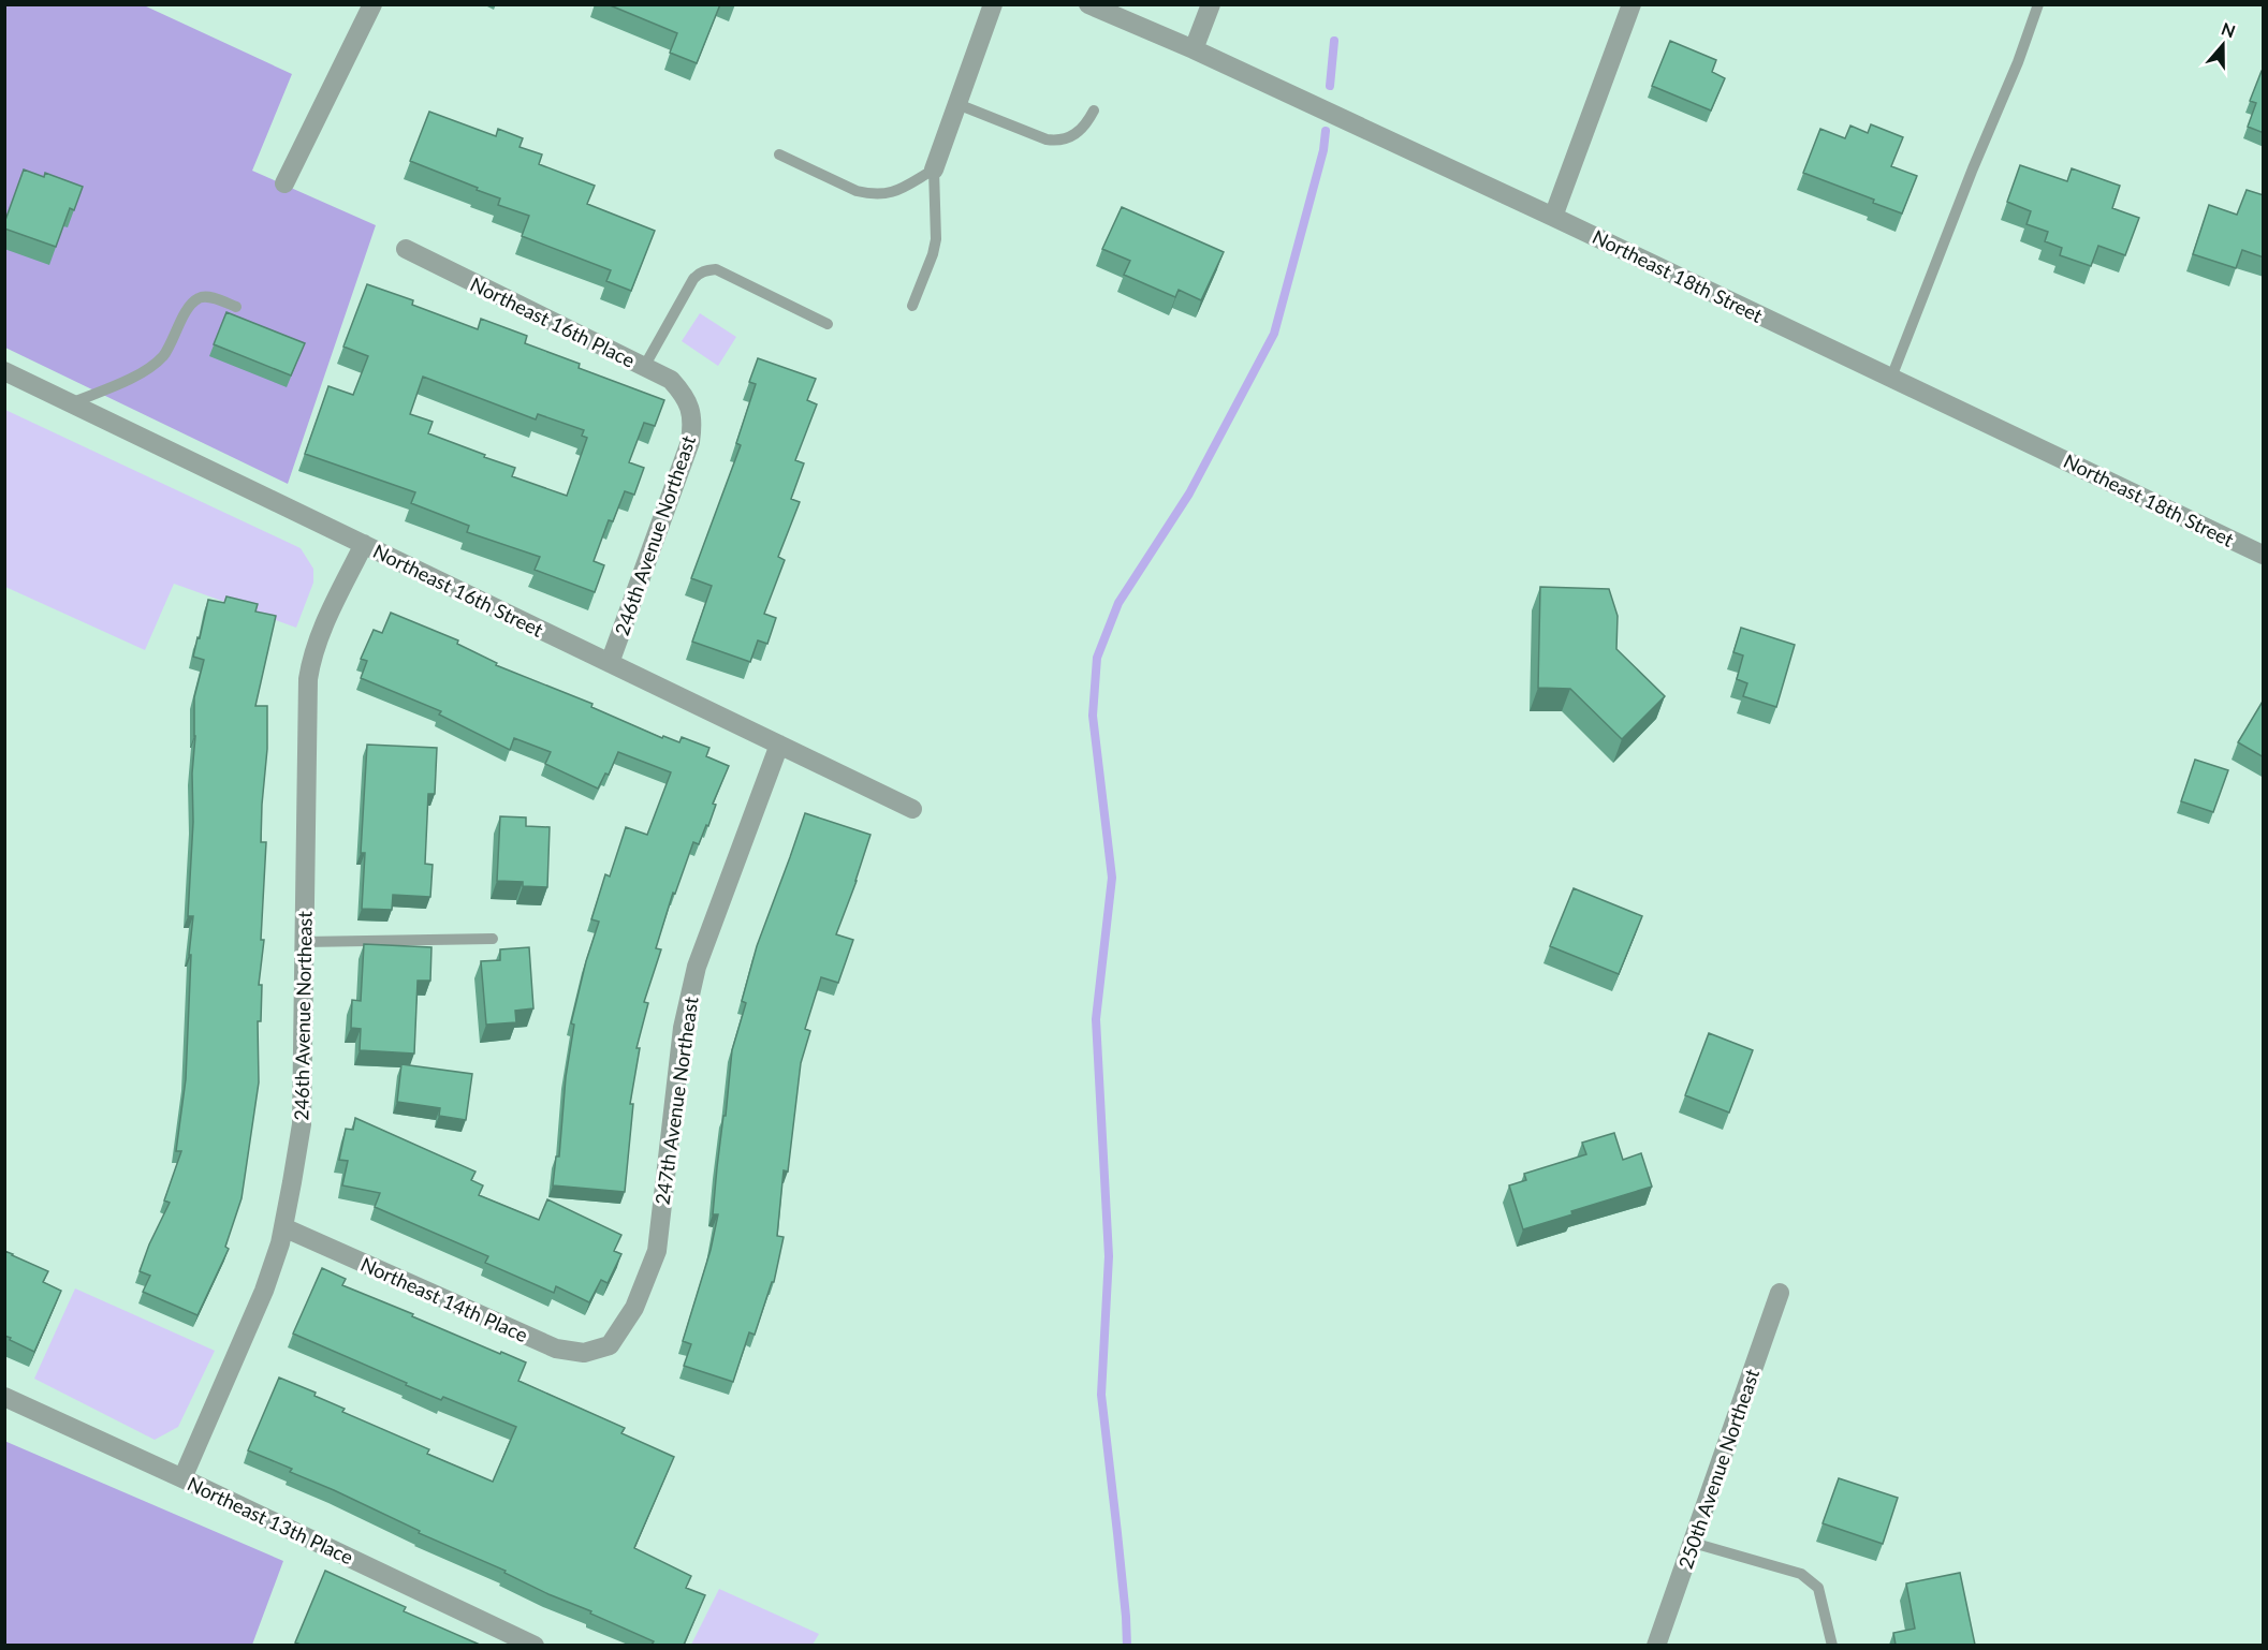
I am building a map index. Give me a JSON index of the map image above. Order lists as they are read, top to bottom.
{
  "streets": {
    "street": [
      "Northeast 18th Street",
      "Northeast 16th Place",
      "246th Avenue Northeast",
      "Northeast 16th Street",
      "247th Avenue Northeast",
      "Northeast 14th Place",
      "250th Avenue Northeast",
      "Northeast 13th Place"
    ]
  },
  "crossings": [
    ["Northeast 16th Place", "246th Avenue Northeast"],
    ["246th Avenue Northeast", "Northeast 16th Street"],
    ["246th Avenue Northeast", "Northeast 14th Place"],
    ["246th Avenue Northeast", "Northeast 13th Place"],
    ["Northeast 16th Street", "247th Avenue Northeast"],
    ["247th Avenue Northeast", "Northeast 14th Place"]
  ],
  "north": "top"
}
